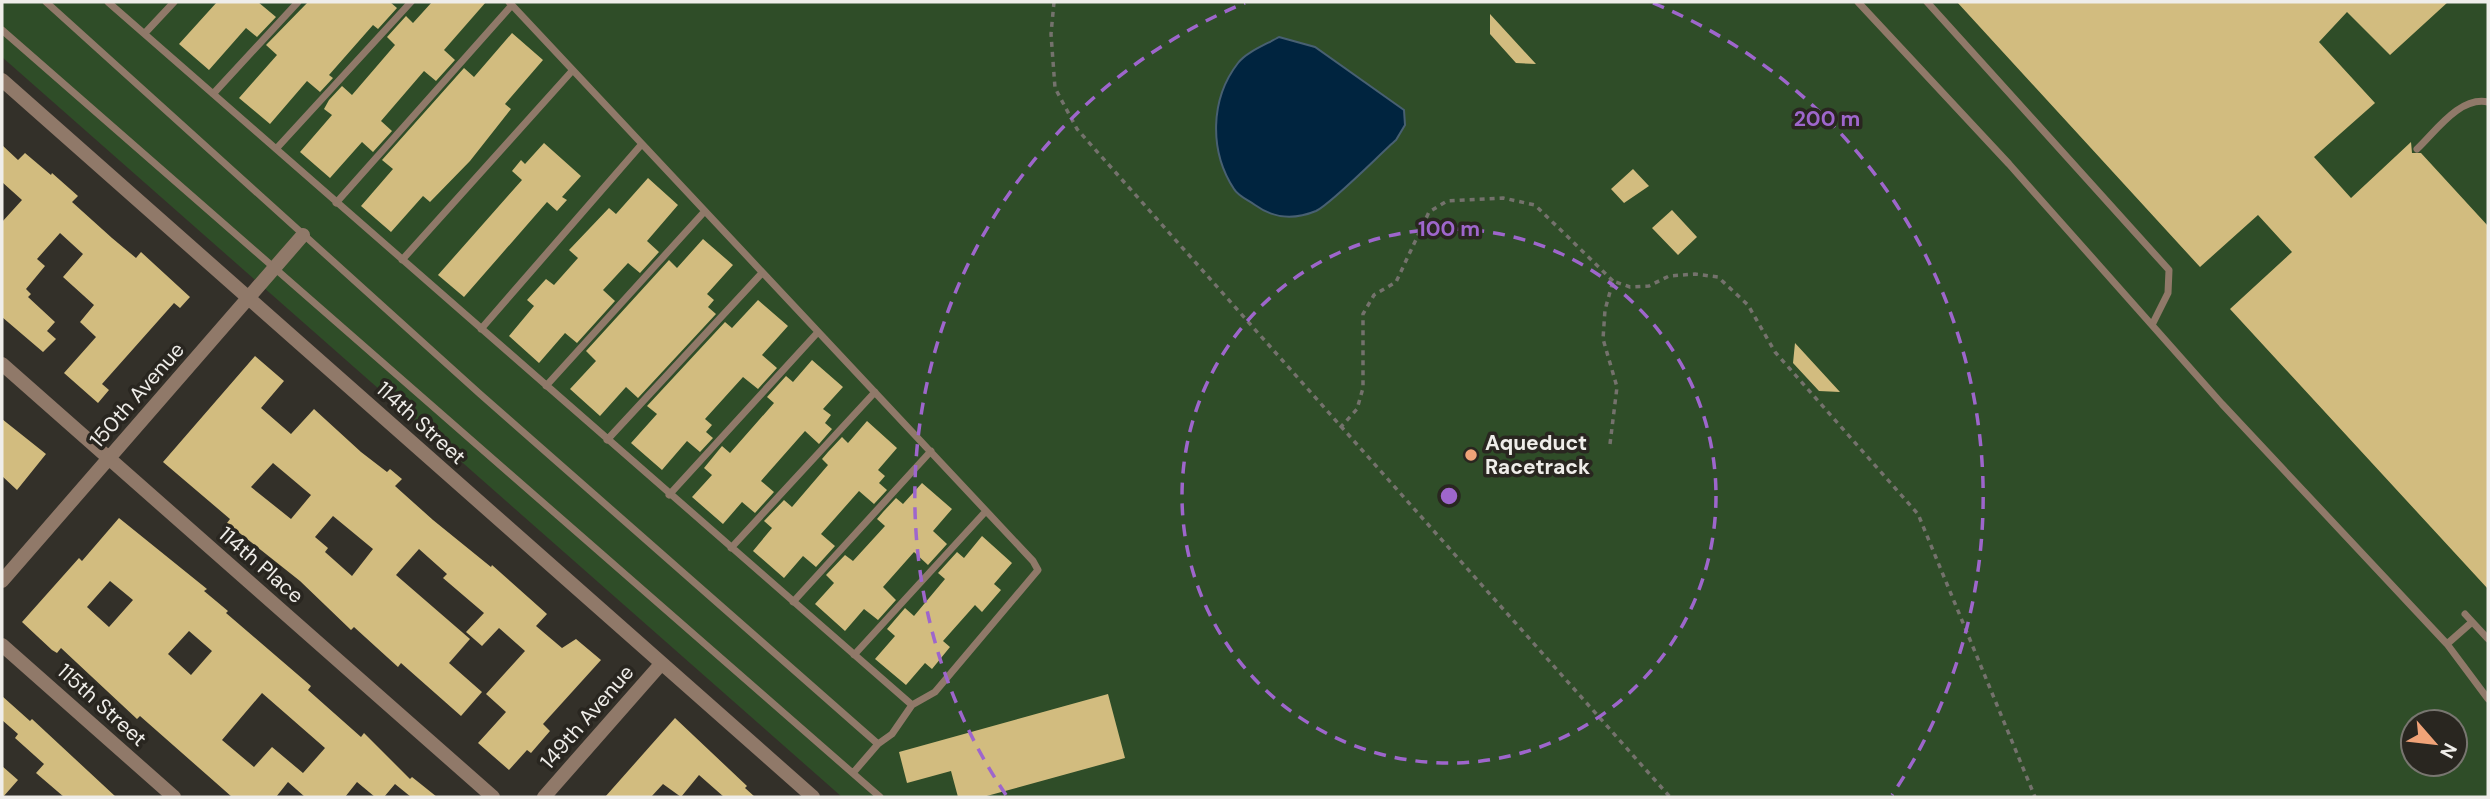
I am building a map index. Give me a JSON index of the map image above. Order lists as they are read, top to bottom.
{
  "streets": {
    "street": [
      "150th Avenue",
      "114th Street",
      "114th Place",
      "115th Street",
      "149th Avenue"
    ]
  },
  "crossings": [
    ["150th Avenue", "114th Street"],
    ["150th Avenue", "114th Place"],
    ["114th Street", "149th Avenue"]
  ],
  "places": ["Aqueduct Racetrack"],
  "north": "bottom right",
  "rings": ["200 m", "100 m"]
}
